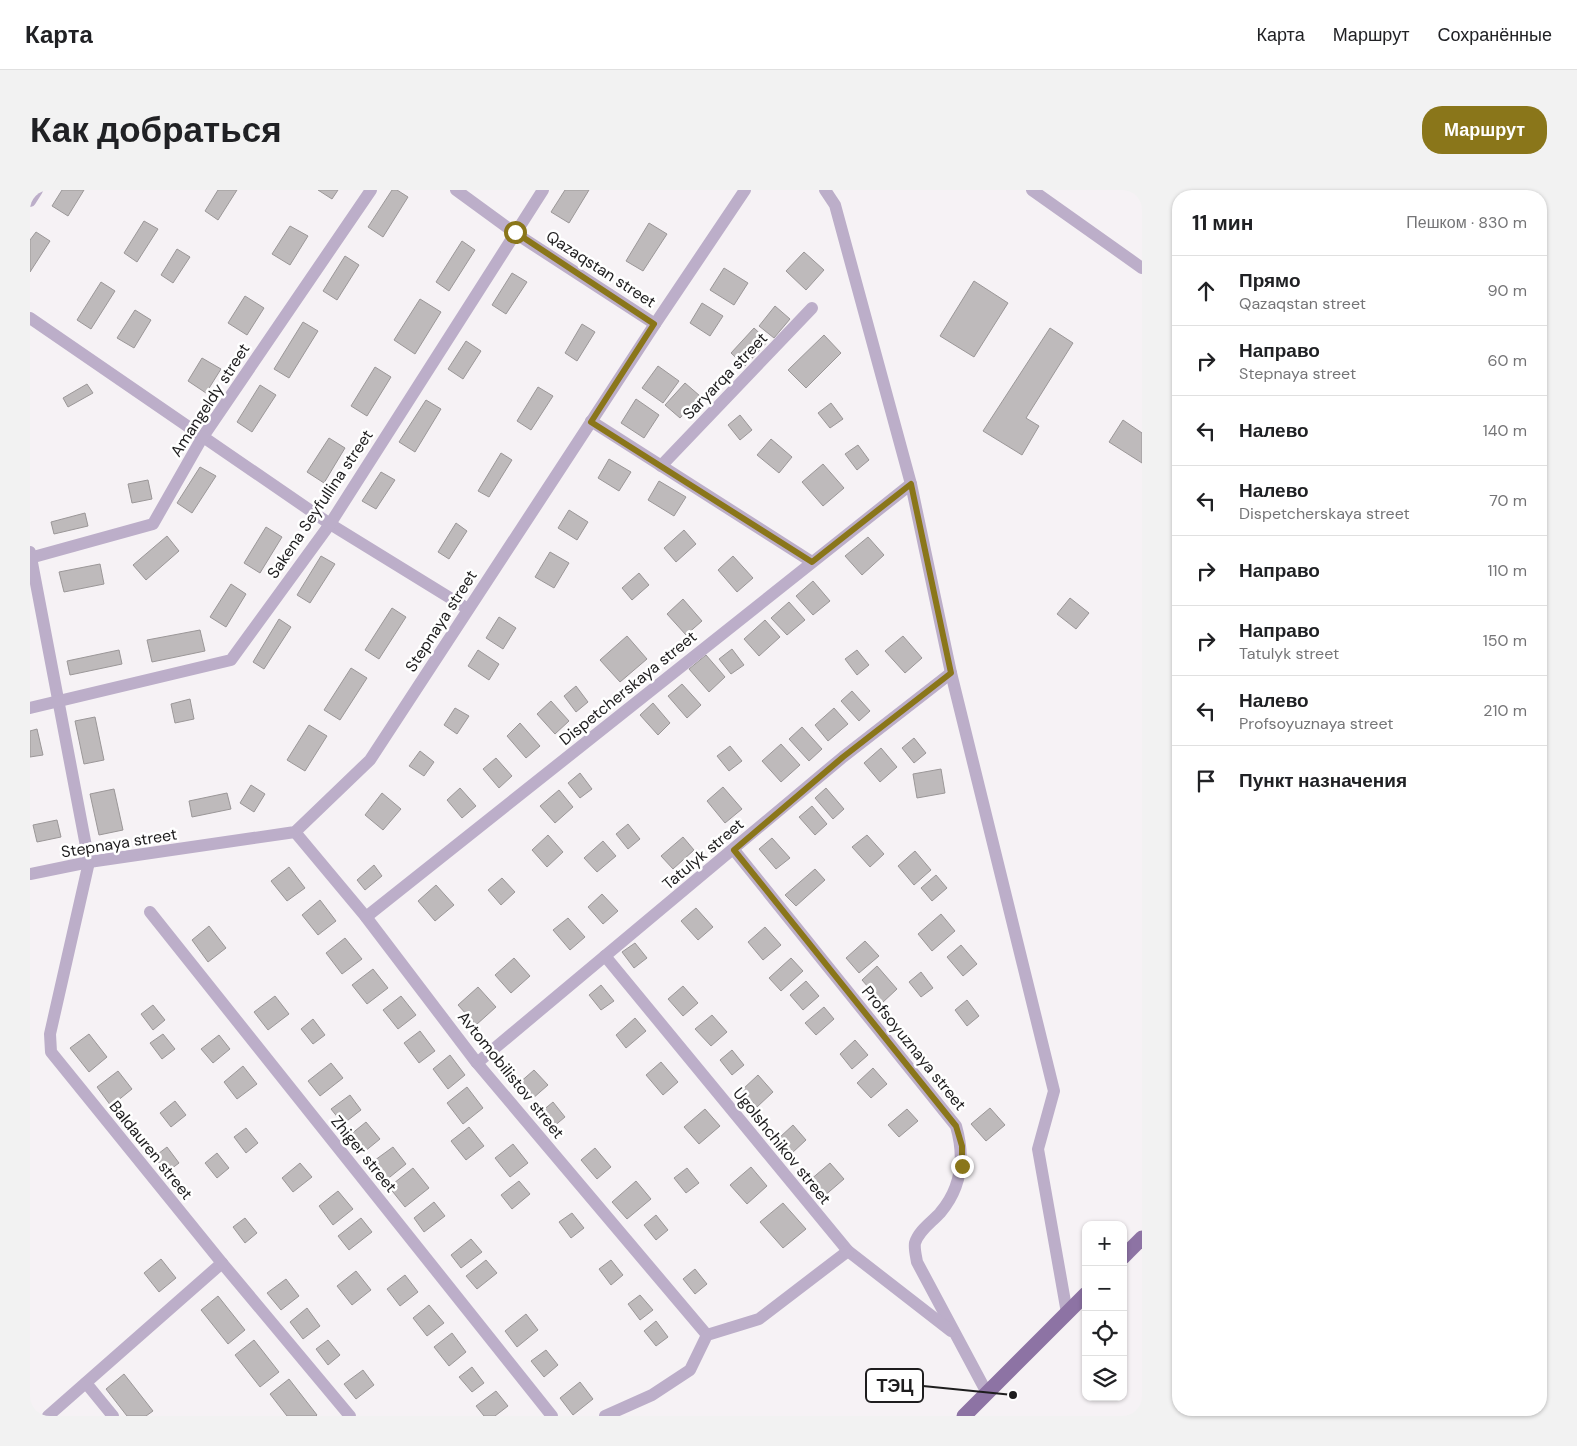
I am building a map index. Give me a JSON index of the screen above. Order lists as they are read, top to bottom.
{
  "streets": {
    "street": [
      "Qazaqstan street",
      "Saryarqa street",
      "Amangeldy street",
      "Sakena Seyfullina street",
      "Stepnaya street",
      "Dispetcherskaya street",
      "Tatulyk street",
      "Profsoyuznaya street",
      "Avtomobilistov street",
      "Ugolshchikov street",
      "Baldauren street",
      "Zhiger street"
    ]
  },
  "crossings": [
    ["Qazaqstan street", "Sakena Seyfullina street"],
    ["Qazaqstan street", "Stepnaya street"],
    ["Stepnaya street", "Avtomobilistov street"],
    ["Stepnaya street", "Baldauren street"],
    ["Dispetcherskaya street", "Avtomobilistov street"],
    ["Tatulyk street", "Profsoyuznaya street"],
    ["Tatulyk street", "Avtomobilistov street"],
    ["Tatulyk street", "Ugolshchikov street"],
    ["Profsoyuznaya street", "Ugolshchikov street"]
  ],
  "places": ["ТЭЦ"],
  "page": {
    "header": "Карта",
    "nav": ["Карта", "Маршрут", "Сохранённые"],
    "buttons": "Маршрут",
    "title": "Как добраться",
    "heading": ["11 мин", "Пешком · 830 m"],
    "list": [
      ["Прямо", "Qazaqstan street", "90 m"],
      ["Направо", "Stepnaya street", "60 m"],
      ["Налево", "140 m"],
      ["Налево", "Dispetcherskaya street", "70 m"],
      ["Направо", "110 m"],
      ["Направо", "Tatulyk street", "150 m"],
      ["Налево", "Profsoyuznaya street", "210 m"],
      "Пункт назначения"
    ],
    "map_buttons": ["+", "−"]
  }
}
